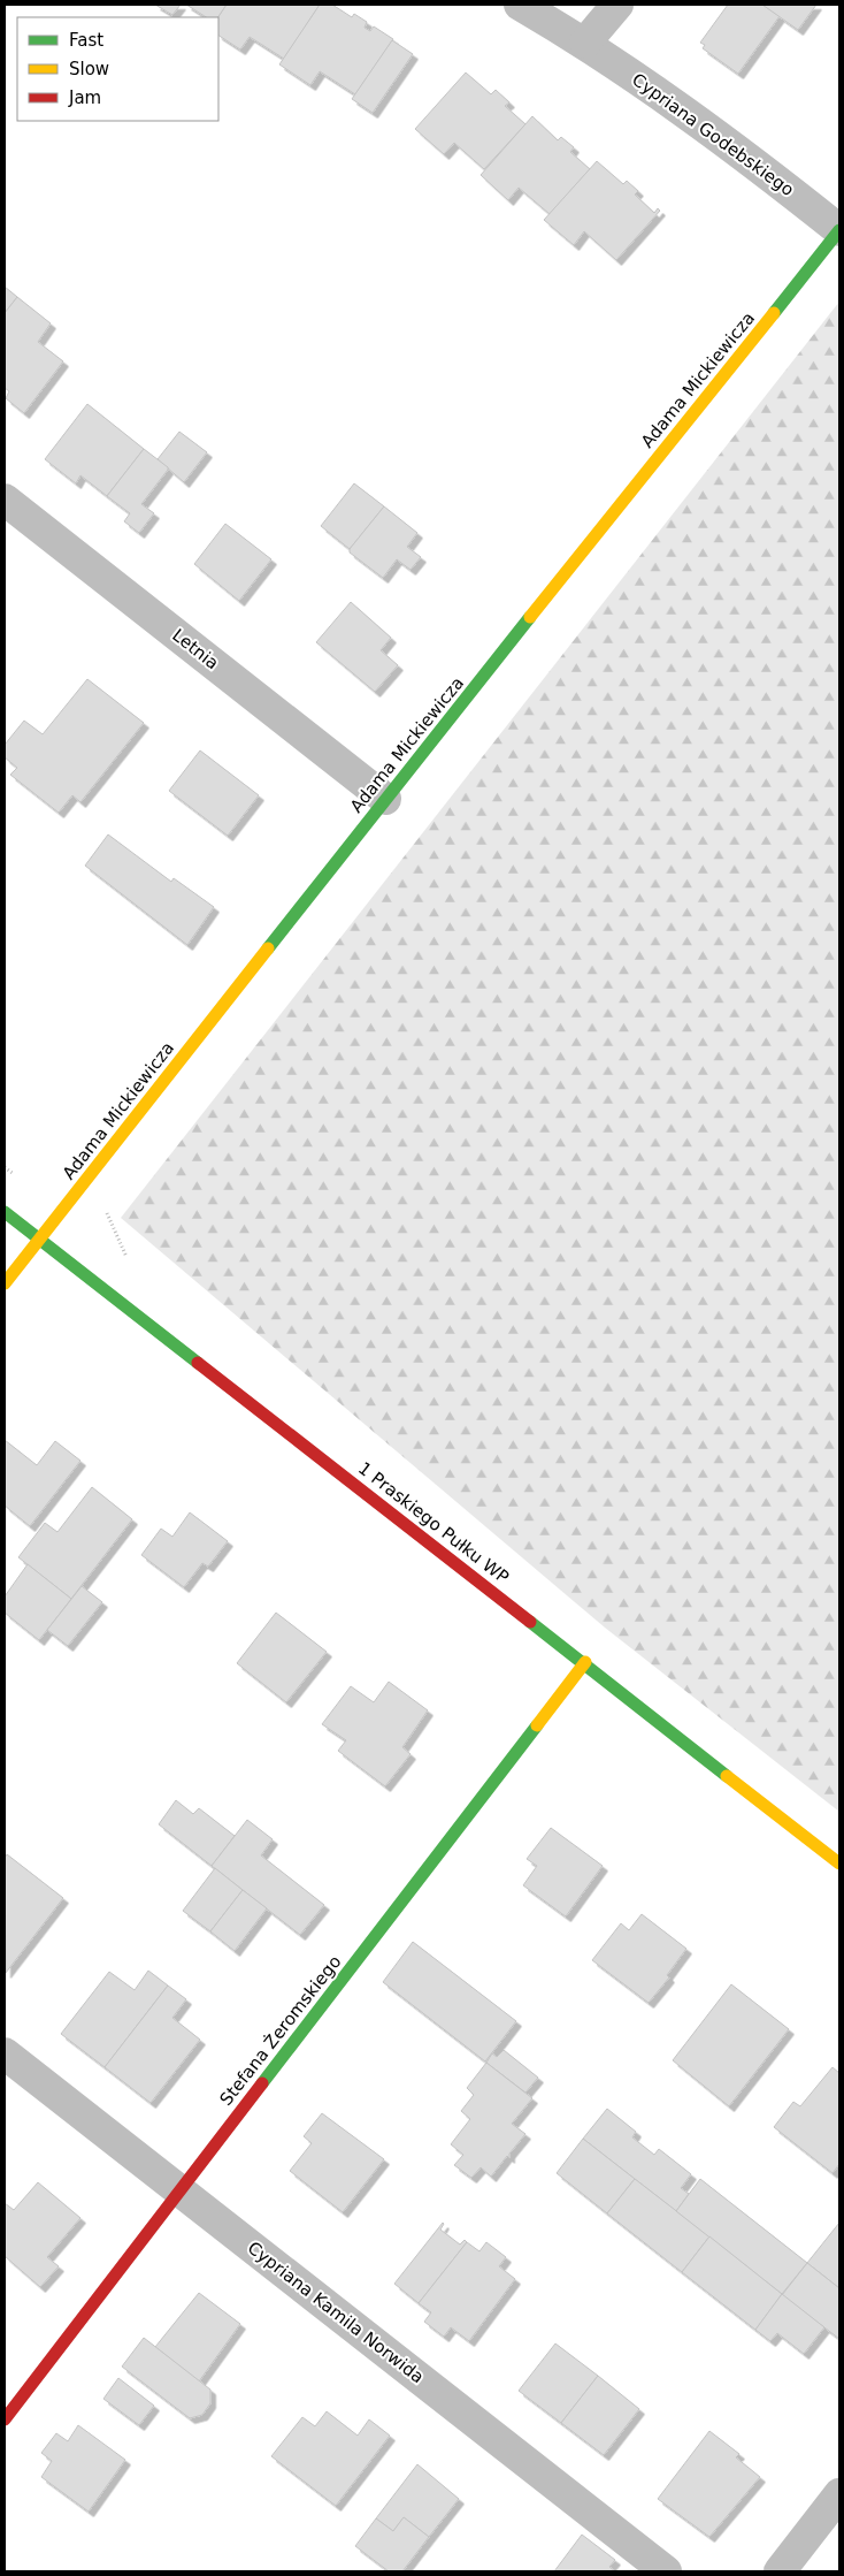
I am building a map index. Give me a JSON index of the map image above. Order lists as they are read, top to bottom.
{
  "streets": {
    "street": [
      "Cypriana Godebskiego",
      "Adama Mickiewicza",
      "Letnia",
      "1 Praskiego Pułku WP",
      "Stefana Żeromskiego",
      "Cypriana Kamila Norwida"
    ]
  },
  "crossings": [
    ["Cypriana Godebskiego", "Adama Mickiewicza"],
    ["Adama Mickiewicza", "Letnia"],
    ["Adama Mickiewicza", "1 Praskiego Pułku WP"],
    ["1 Praskiego Pułku WP", "Stefana Żeromskiego"],
    ["Stefana Żeromskiego", "Cypriana Kamila Norwida"]
  ],
  "legend": ["Fast", "Slow", "Jam"]
}
